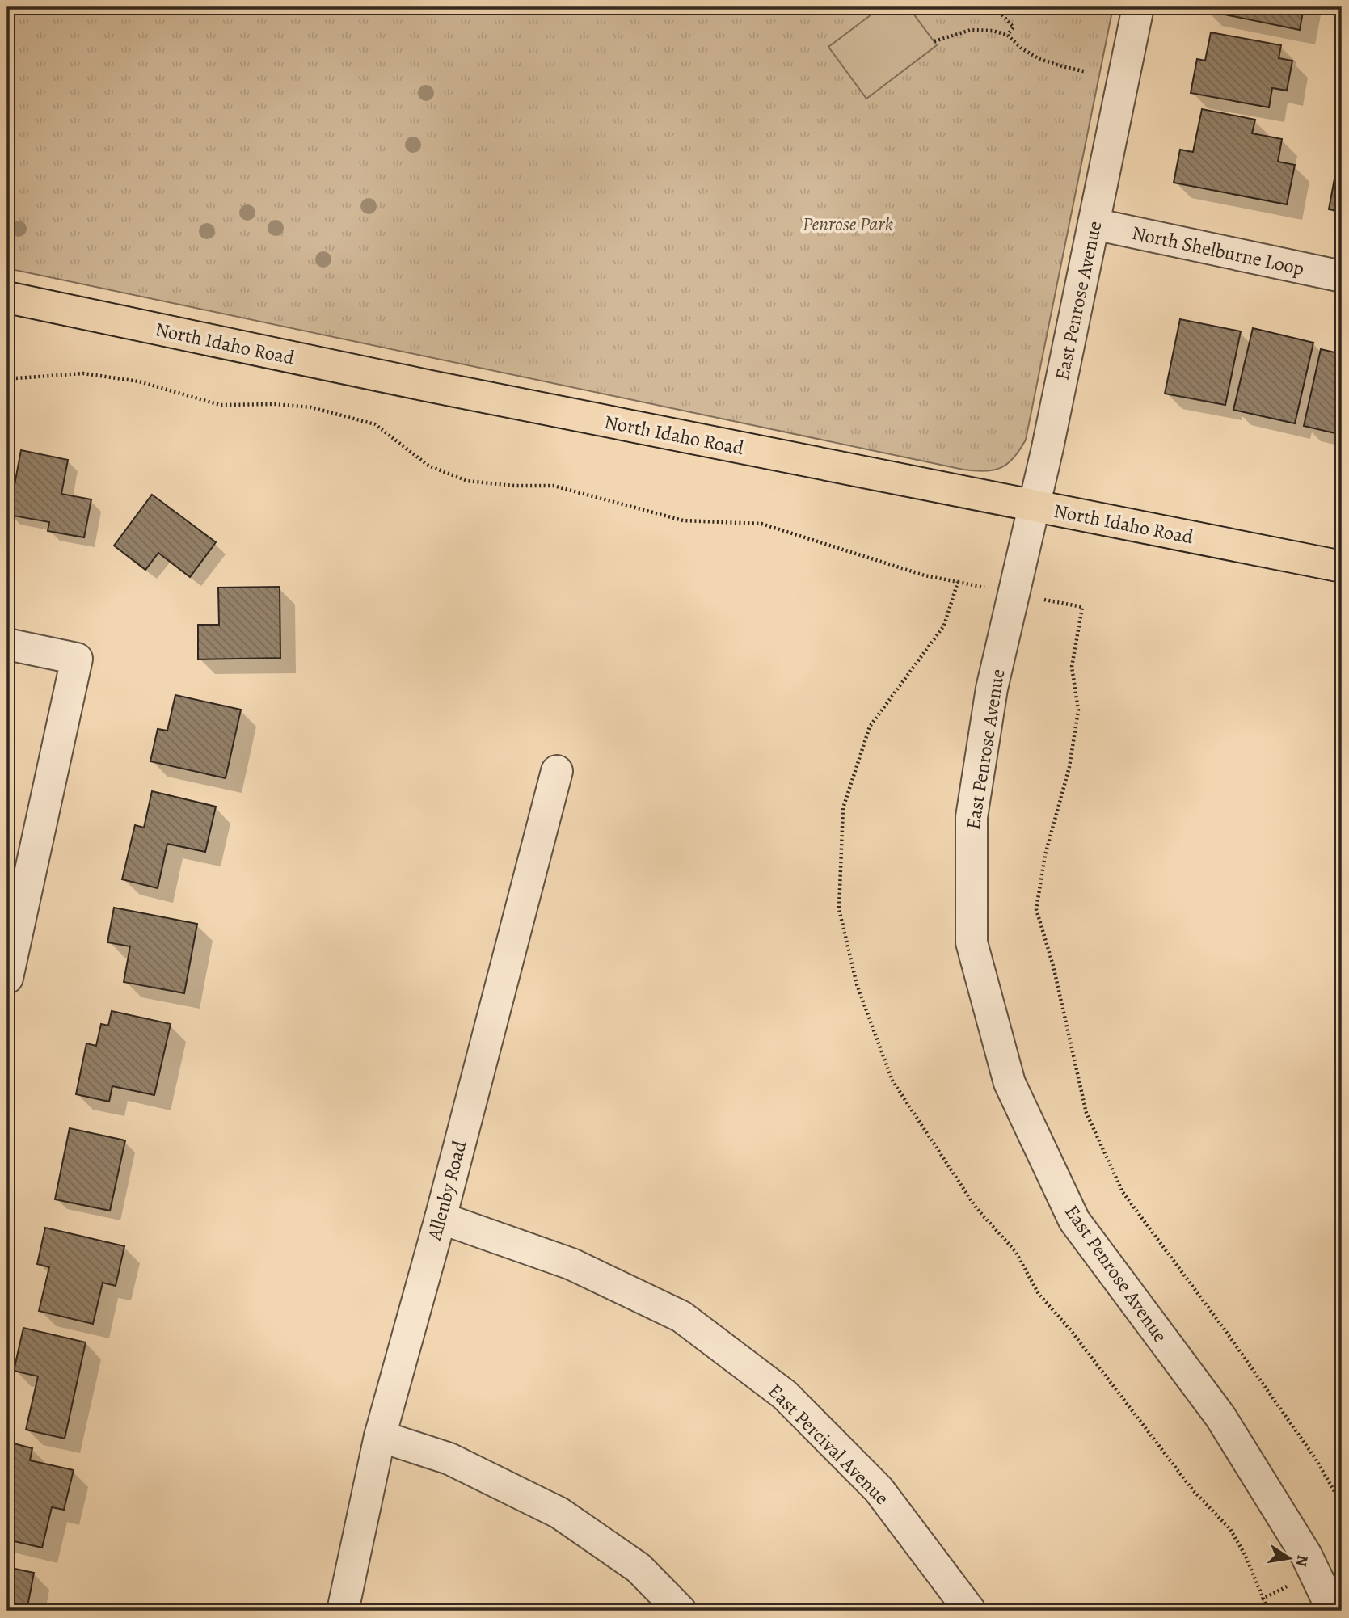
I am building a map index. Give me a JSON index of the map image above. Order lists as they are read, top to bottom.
{
  "streets": {
    "main road": ["North Idaho Road"],
    "street": [
      "North Shelburne Loop",
      "East Penrose Avenue",
      "Allenby Road",
      "East Percival Avenue"
    ]
  },
  "crossings": [
    ["North Shelburne Loop", "East Penrose Avenue"],
    ["East Penrose Avenue", "North Idaho Road"],
    ["Allenby Road", "East Percival Avenue"]
  ],
  "parks": ["Penrose Park"],
  "north": "right"
}
